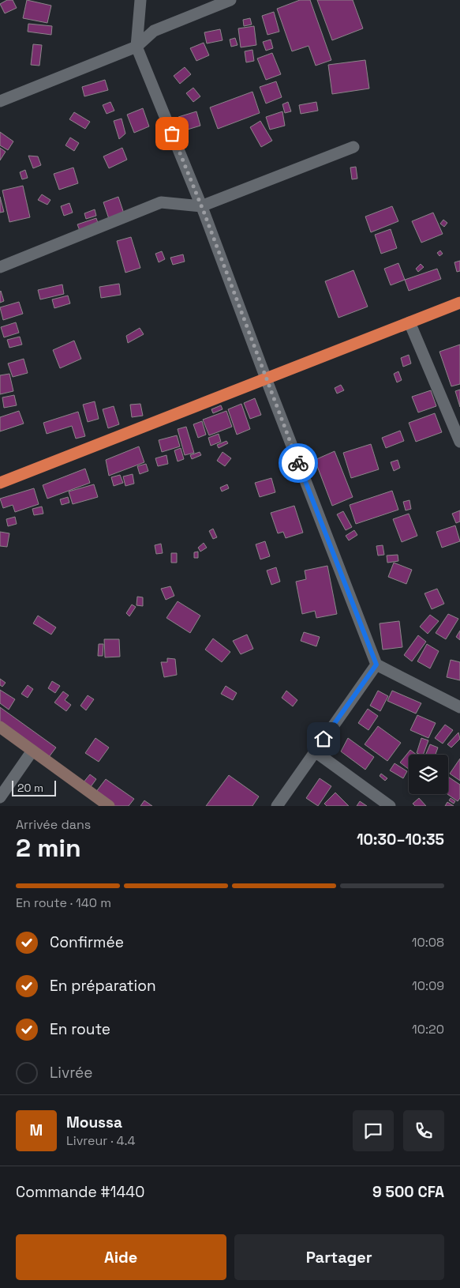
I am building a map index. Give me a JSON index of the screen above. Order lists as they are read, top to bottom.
{
  "scale_bar": "20 m",
  "page": {
    "scale": "20 m",
    "heading": ["2 min", "Arrivée dans", "10:30–10:35"],
    "panel": [
      "Moussa",
      "Livreur · 4.4",
      "Commande #1440",
      "9 500 CFA"
    ],
    "bar": "En route · 140 m",
    "list": [
      ["Confirmée", "10:08"],
      ["En préparation", "10:09"],
      ["En route", "10:20"],
      "Livrée"
    ],
    "round": "M",
    "buttons": ["Aide", "Partager"]
  }
}
